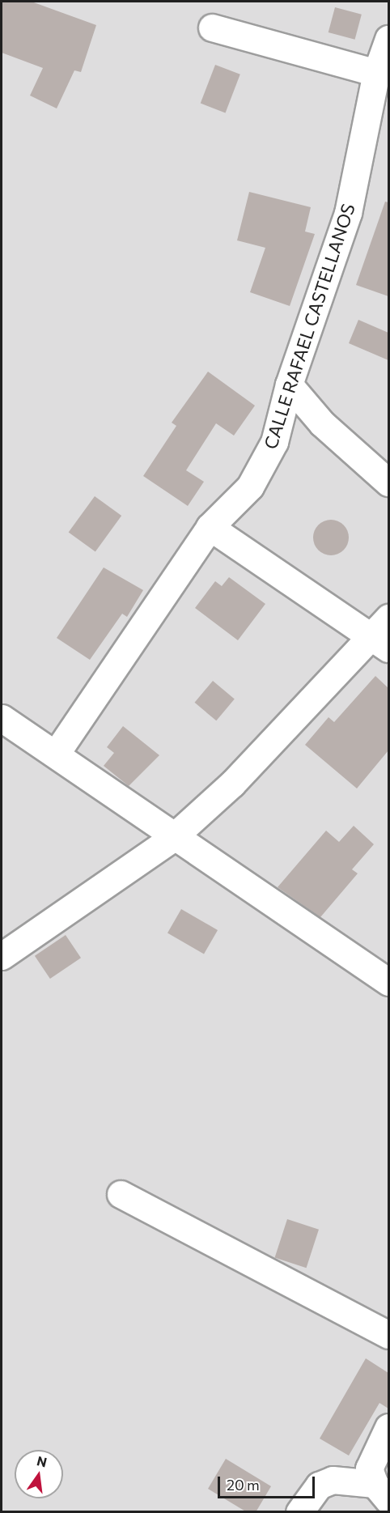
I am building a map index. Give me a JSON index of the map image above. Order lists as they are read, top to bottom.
{
  "streets": {
    "street": ["CALLE RAFAEL CASTELLANOS"]
  },
  "scale_bar": "20 m",
  "north": "top"
}
